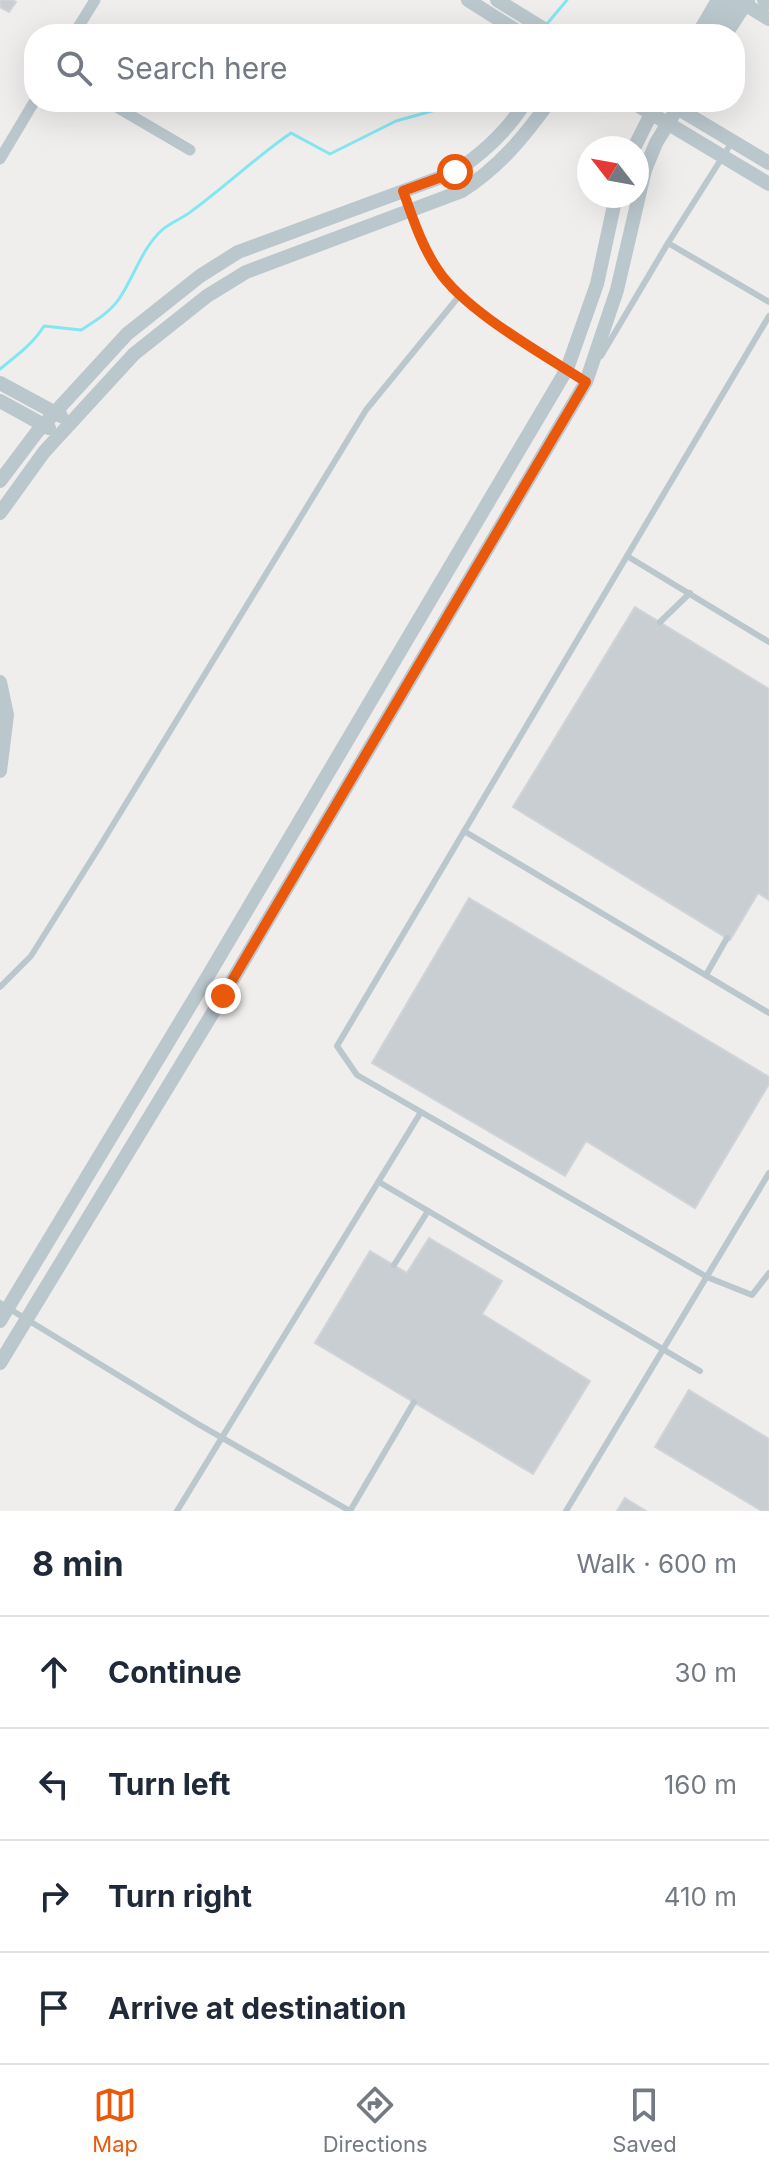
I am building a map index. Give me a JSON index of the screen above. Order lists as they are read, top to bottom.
{
  "north": "top left",
  "page": {
    "search": "Search here",
    "heading": ["8 min", "Walk · 600 m"],
    "list": [
      ["Continue", "30 m"],
      ["Turn left", "160 m"],
      ["Turn right", "410 m"],
      "Arrive at destination"
    ],
    "nav": ["Map", "Directions", "Saved"]
  }
}
